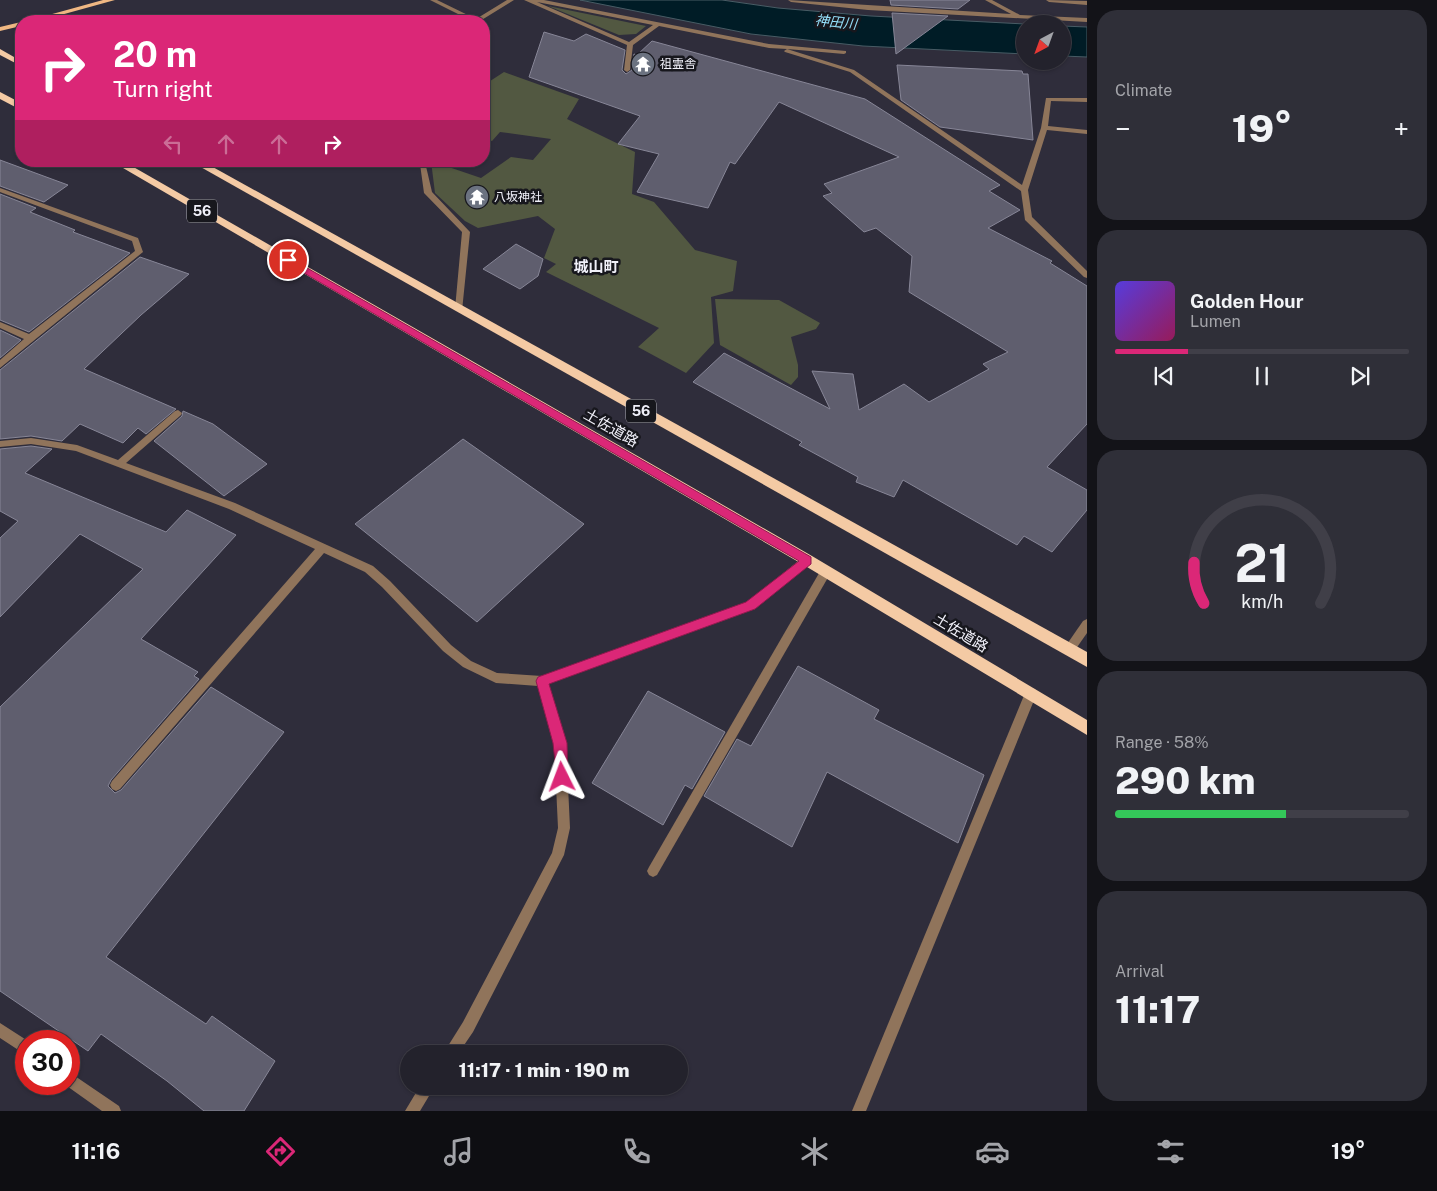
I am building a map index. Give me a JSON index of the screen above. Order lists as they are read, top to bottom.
{
  "streets": {
    "highway": ["56", "土佐道路"]
  },
  "districts": ["城山町"],
  "water": ["神田川"],
  "places": {
    "temple": ["祖霊舎", "八坂神社"]
  },
  "north": "bottom left",
  "page": {
    "tile": [
      "Climate",
      ["Range · 58%", "290 km"],
      ["Arrival", "11:17"]
    ],
    "turn": ["20 m", "Turn right"],
    "heat": ["−", "19°", "+"],
    "song": ["Golden Hour", "Lumen"],
    "limit": "30",
    "trip": "11:17 · 1 min · 190 m",
    "tabs": ["11:16", "19°"],
    "gauge": ["21", "km/h"]
  }
}
